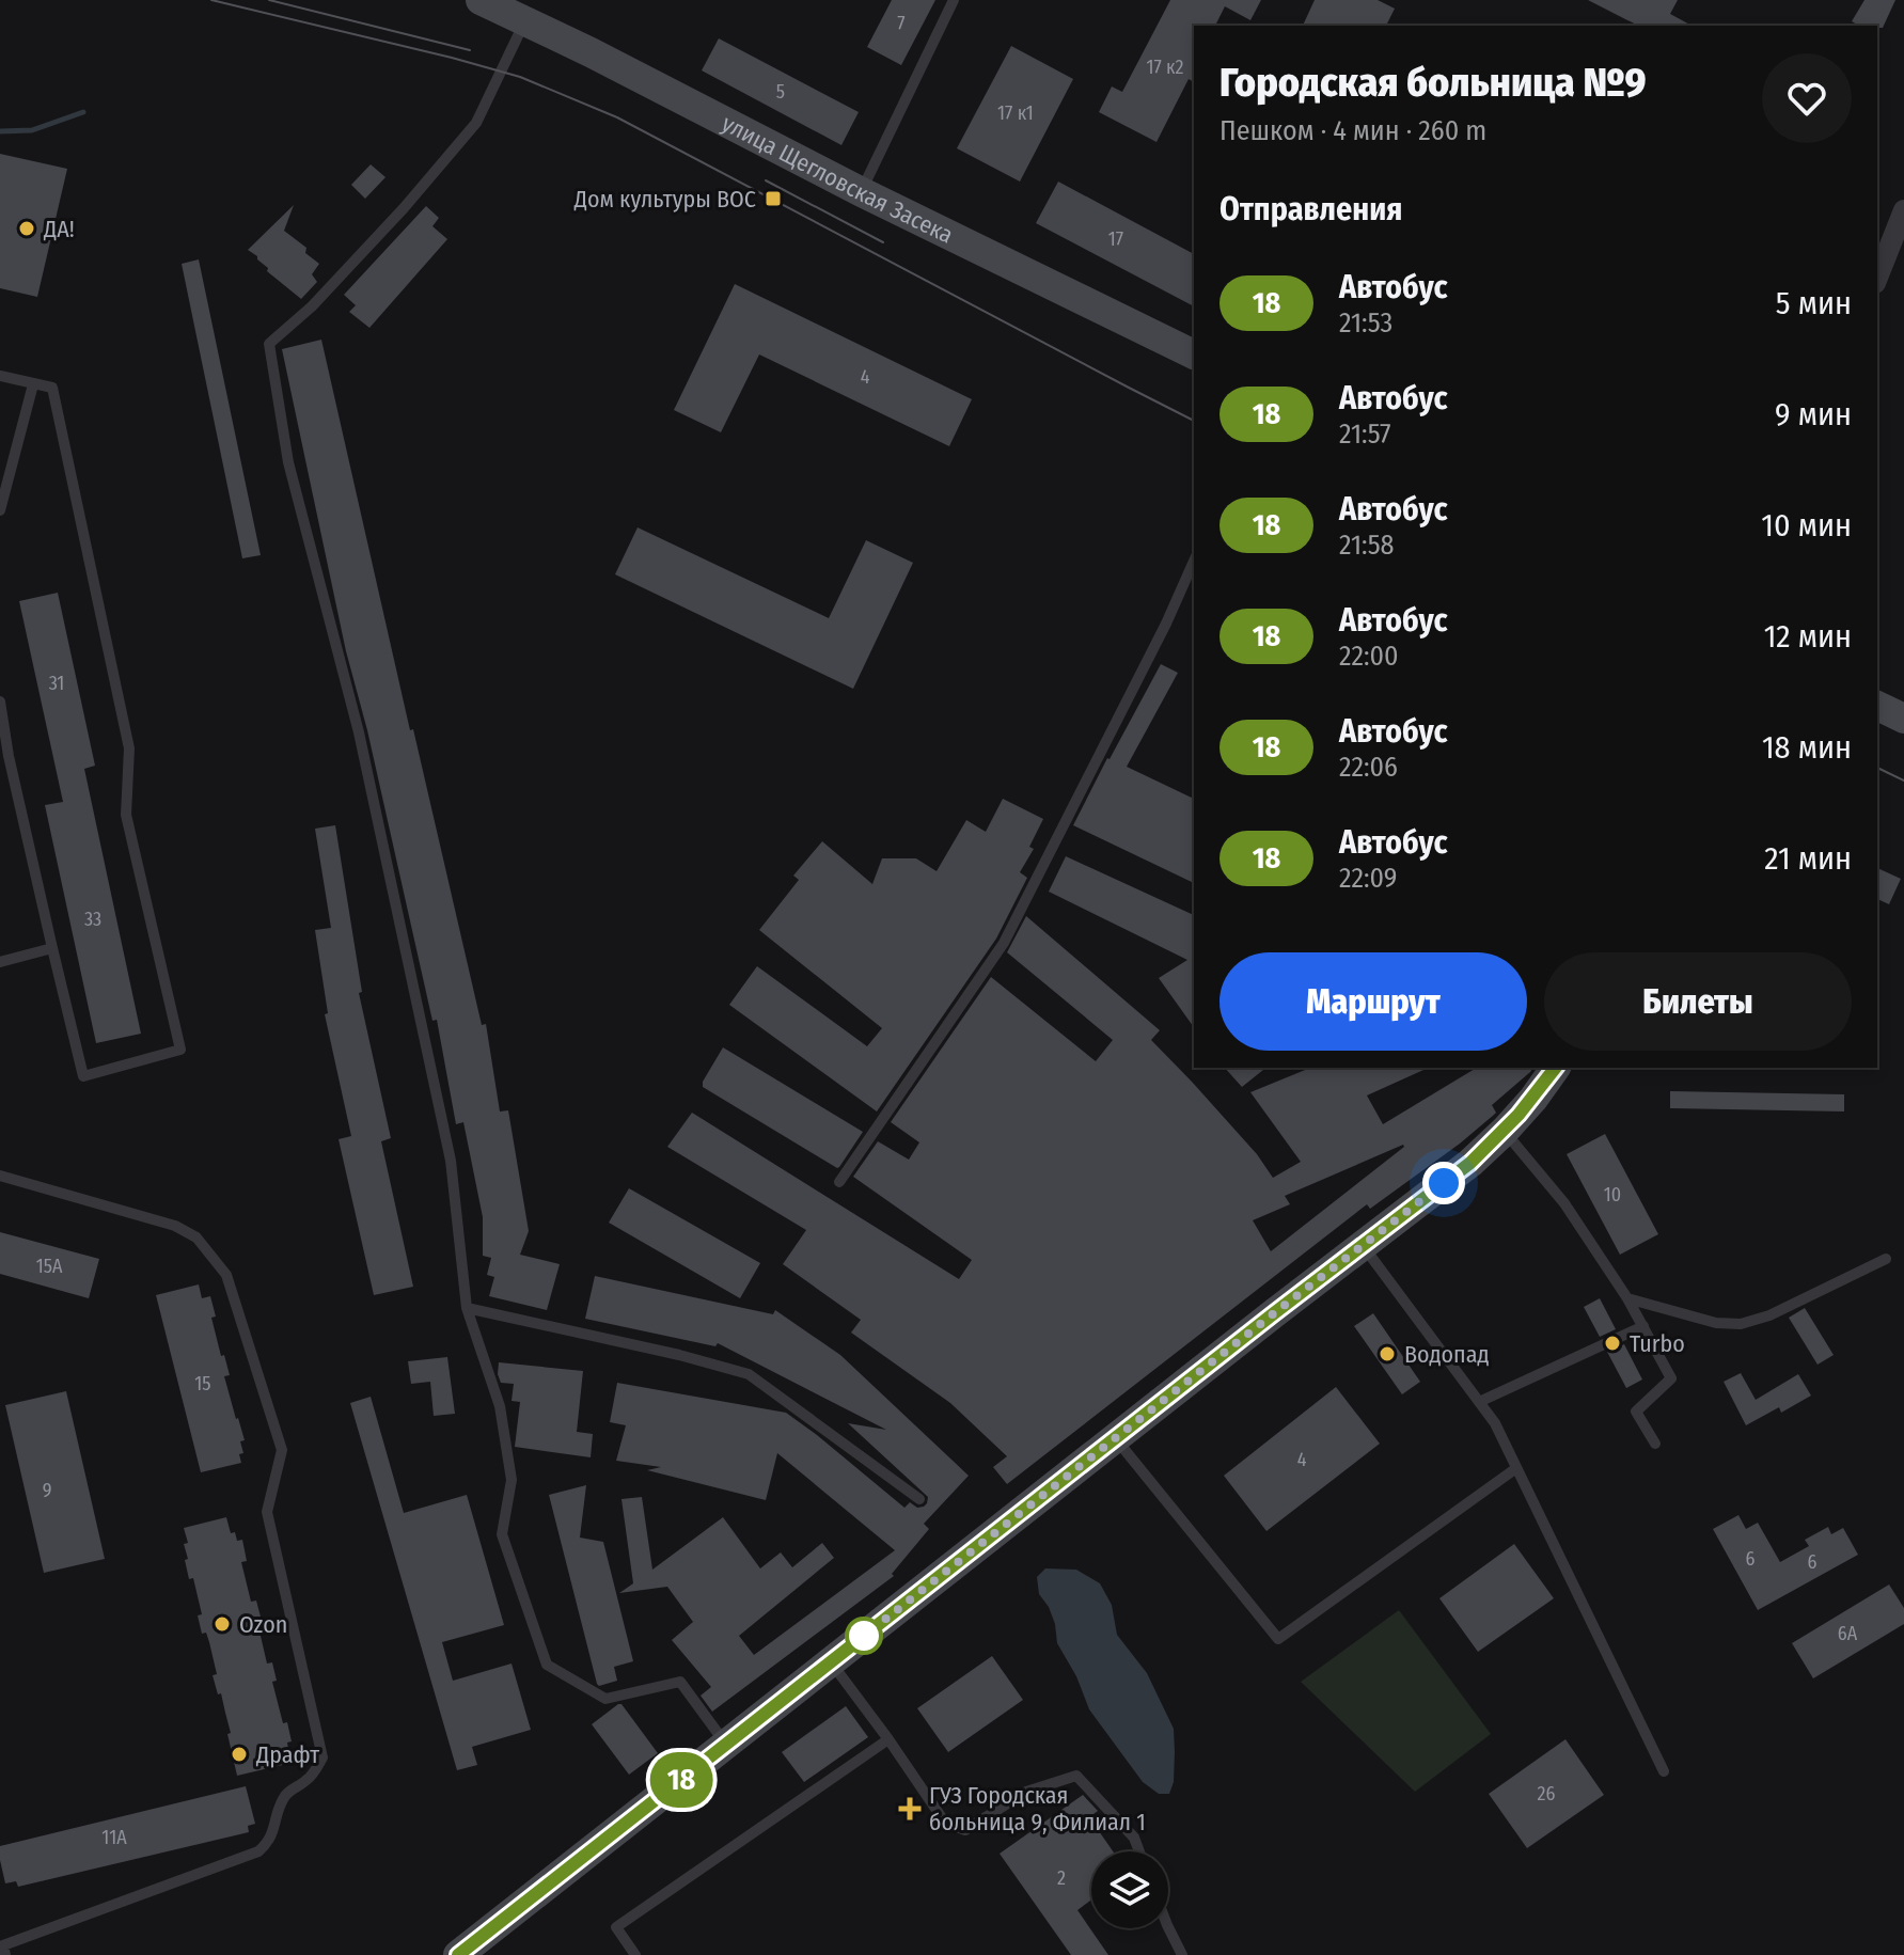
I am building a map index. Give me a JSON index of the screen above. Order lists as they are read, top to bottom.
{
  "streets": {
    "street": ["улица Щегловская Засека"]
  },
  "places": {
    "transit": ["Дом культуры ВОС"],
    "other": [
      "ДА!",
      "Turbo",
      "Водопад",
      "Ozon",
      "Драфт"
    ],
    "health": ["ГУЗ Городская больница 9, Филиал 1"]
  },
  "lines": ["bus line 18"],
  "house_numbers": [
    "7",
    "17 к2",
    "5",
    "17 к1",
    "17",
    "4",
    "31",
    "33",
    "10",
    "15А",
    "15",
    "4",
    "9",
    "6",
    "6",
    "6А",
    "26",
    "11А",
    "2"
  ],
  "page": {
    "on_map": "18",
    "heading": [
      ["Городская больница №9", "Пешком · 4 мин · 260 m"],
      "Отправления"
    ],
    "list": [
      {
        "mark": "18",
        "name": "Автобус",
        "note": "21:53",
        "value": "5 мин"
      },
      {
        "mark": "18",
        "name": "Автобус",
        "note": "21:57",
        "value": "9 мин"
      },
      {
        "mark": "18",
        "name": "Автобус",
        "note": "21:58",
        "value": "10 мин"
      },
      {
        "mark": "18",
        "name": "Автобус",
        "note": "22:00",
        "value": "12 мин"
      },
      {
        "mark": "18",
        "name": "Автобус",
        "note": "22:06",
        "value": "18 мин"
      },
      {
        "mark": "18",
        "name": "Автобус",
        "note": "22:09",
        "value": "21 мин"
      }
    ],
    "buttons": ["Маршрут", "Билеты"]
  }
}
